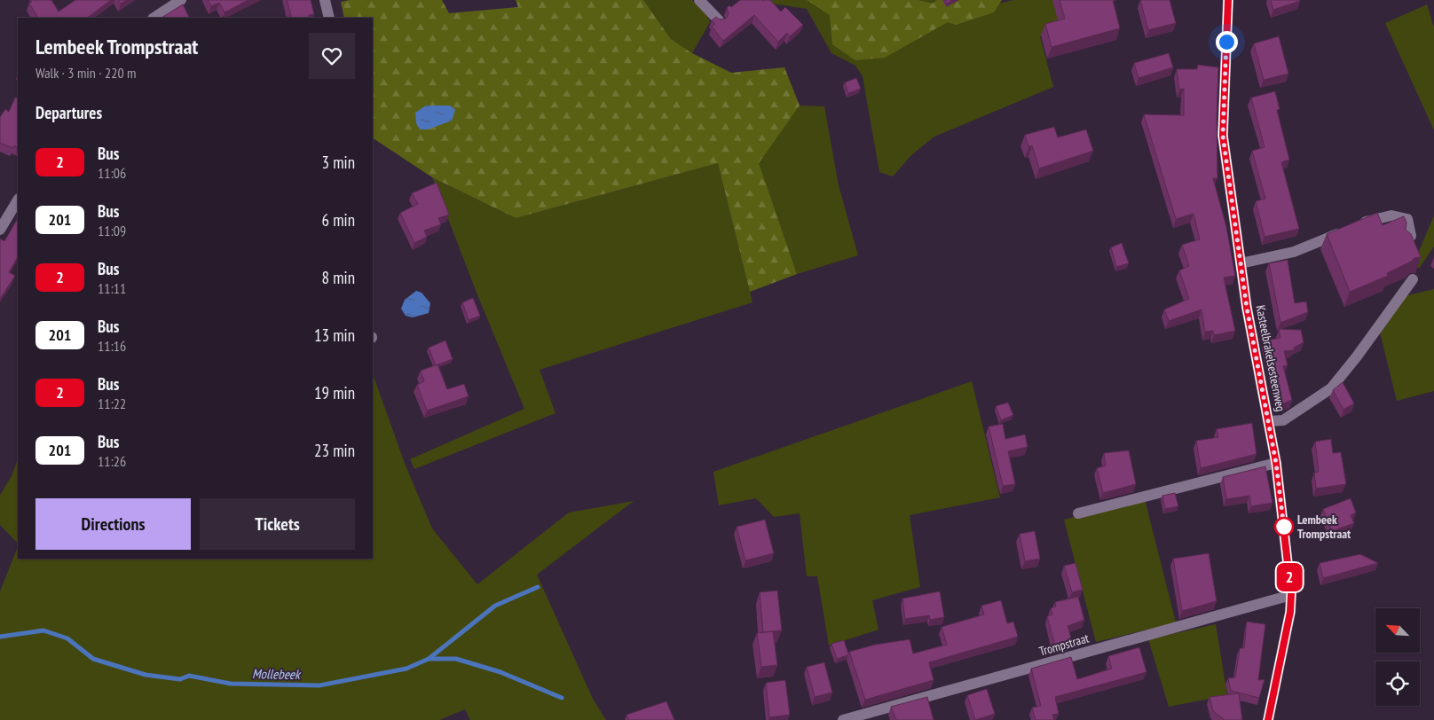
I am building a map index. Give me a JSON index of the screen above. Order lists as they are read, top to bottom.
{
  "streets": {
    "street": ["Kasteelbrakelsesteenweg", "Trompstraat"]
  },
  "crossings": [
    ["Kasteelbrakelsesteenweg", "Trompstraat"]
  ],
  "water": ["Mollebeek"],
  "places": ["Lembeek Trompstraat"],
  "lines": ["bus line 2"],
  "north": "top left",
  "page": {
    "on_map": "2",
    "heading": [
      ["Lembeek Trompstraat", "Walk · 3 min · 220 m"],
      "Departures"
    ],
    "list": [
      {
        "mark": "2",
        "name": "Bus",
        "note": "11:06",
        "value": "3 min"
      },
      {
        "mark": "201",
        "name": "Bus",
        "note": "11:09",
        "value": "6 min"
      },
      {
        "mark": "2",
        "name": "Bus",
        "note": "11:11",
        "value": "8 min"
      },
      {
        "mark": "201",
        "name": "Bus",
        "note": "11:16",
        "value": "13 min"
      },
      {
        "mark": "2",
        "name": "Bus",
        "note": "11:22",
        "value": "19 min"
      },
      {
        "mark": "201",
        "name": "Bus",
        "note": "11:26",
        "value": "23 min"
      }
    ],
    "buttons": ["Directions", "Tickets"]
  }
}
